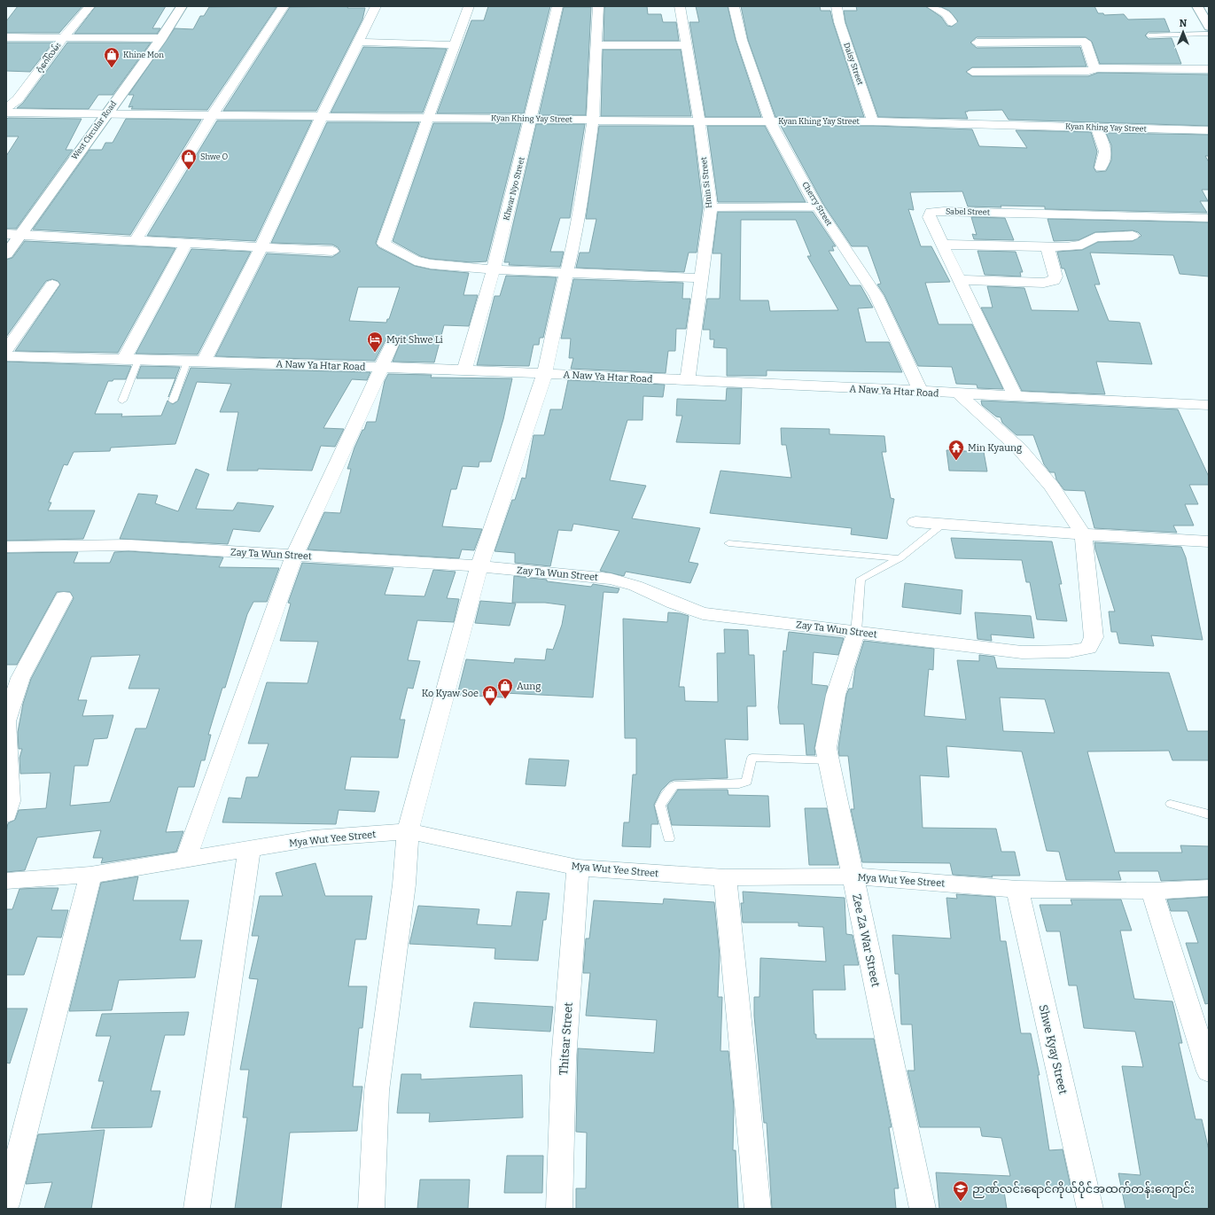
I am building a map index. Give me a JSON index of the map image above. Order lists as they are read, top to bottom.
{
  "streets": {
    "main road": ["West Circular Road"],
    "street": [
      "ဂံ့ဂေါ်လမ်း",
      "Daisy Street",
      "Kyan Khing Yay Street",
      "Hnin Si Street",
      "Khwar Nyo Street",
      "Cherry Street",
      "Sabel Street",
      "A Naw Ya Htar Road",
      "Zay Ta Wun Street",
      "Mya Wut Yee Street",
      "Zee Za War Street",
      "Thitsar Street",
      "Shwe Kyay Street"
    ]
  },
  "crossings": [
    ["Daisy Street", "Kyan Khing Yay Street"],
    ["Kyan Khing Yay Street", "West Circular Road"],
    ["Kyan Khing Yay Street", "Hnin Si Street"],
    ["Kyan Khing Yay Street", "Khwar Nyo Street"],
    ["Kyan Khing Yay Street", "Cherry Street"],
    ["Hnin Si Street", "A Naw Ya Htar Road"],
    ["Khwar Nyo Street", "A Naw Ya Htar Road"],
    ["Cherry Street", "A Naw Ya Htar Road"],
    ["Sabel Street", "A Naw Ya Htar Road"],
    ["Zay Ta Wun Street", "Zee Za War Street"],
    ["Mya Wut Yee Street", "Zee Za War Street"],
    ["Mya Wut Yee Street", "Thitsar Street"],
    ["Mya Wut Yee Street", "Shwe Kyay Street"]
  ],
  "places": {
    "shop": [
      "Khine Mon",
      "Shwe O",
      "Aung",
      "Ko Kyaw Soe"
    ],
    "hotel": ["Myit Shwe Li"],
    "temple": ["Min Kyaung"],
    "school or university": ["ဉာဏ်လင်းရောင်ကိုယ်ပိုင်အထက်တန်း‌ကျောင်း"]
  },
  "north": "top"
}
